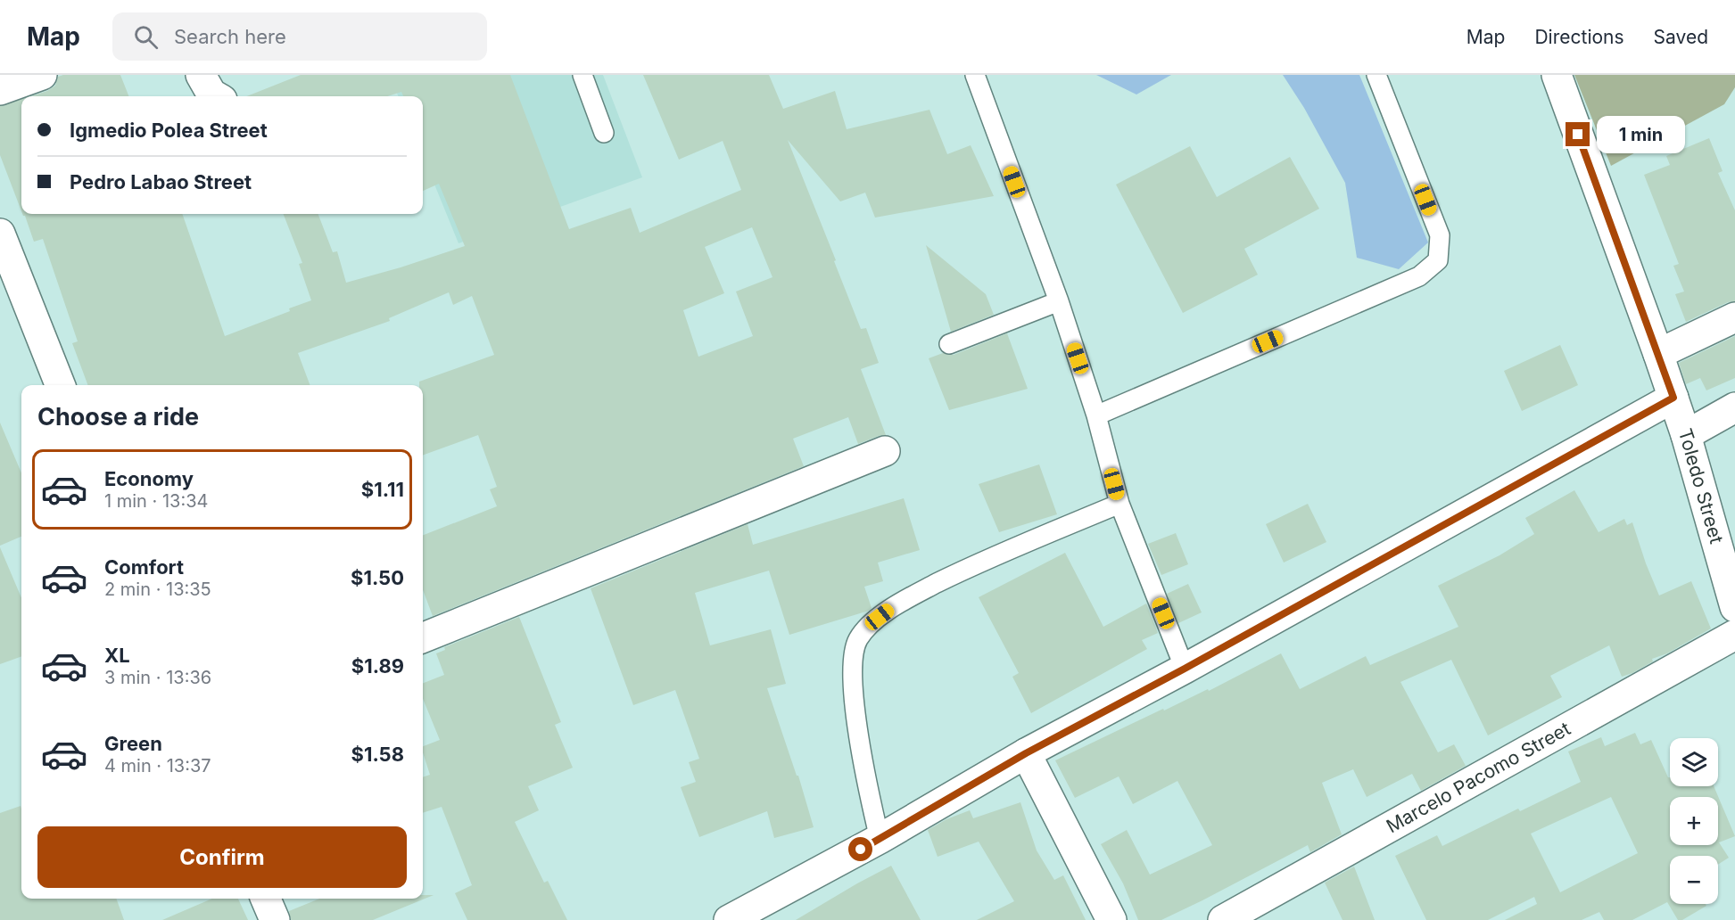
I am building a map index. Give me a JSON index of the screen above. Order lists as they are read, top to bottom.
{
  "streets": {
    "street": ["Toledo Street", "Marcelo Pacomo Street"]
  },
  "page": {
    "header": "Map",
    "search": "Search here",
    "nav": ["Map", "Directions", "Saved"],
    "banner": ["Igmedio Polea Street", "Pedro Labao Street"],
    "bubble": "1 min",
    "heading": "Choose a ride",
    "list": [
      {
        "name": "Economy",
        "note": "1 min · 13:34",
        "value": "$1.11"
      },
      {
        "name": "Comfort",
        "note": "2 min · 13:35",
        "value": "$1.50"
      },
      {
        "name": "XL",
        "note": "3 min · 13:36",
        "value": "$1.89"
      },
      {
        "name": "Green",
        "note": "4 min · 13:37",
        "value": "$1.58"
      }
    ],
    "map_buttons": ["+", "−"],
    "buttons": "Confirm"
  }
}
